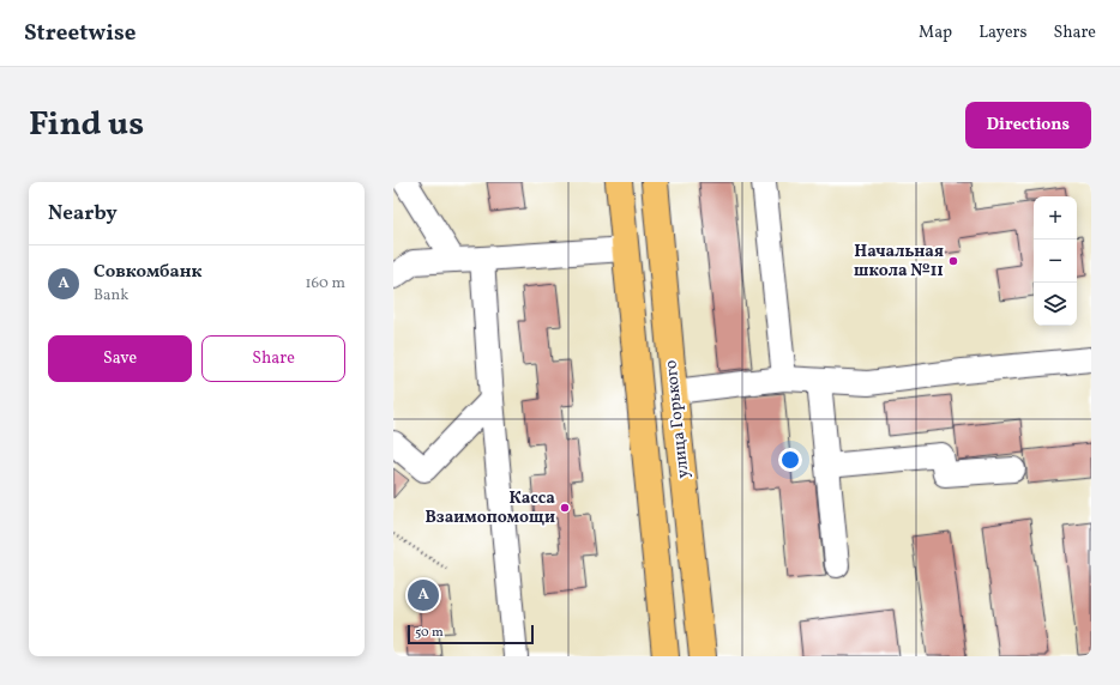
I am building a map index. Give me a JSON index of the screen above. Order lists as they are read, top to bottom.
{
  "streets": {
    "main road": ["улица Горького"]
  },
  "places": ["Начальная школа №11", "Касса Взаимопомощи"],
  "scale_bar": "50 m",
  "page": {
    "header": "Streetwise",
    "nav": ["Map", "Layers", "Share"],
    "title": "Find us",
    "buttons": [
      "Directions",
      ["Save", "Share"]
    ],
    "heading": "Nearby",
    "map_buttons": ["+", "−"],
    "list": [
      {
        "mark": "A",
        "name": "Совкомбанк",
        "note": "Bank",
        "value": "160 m"
      }
    ],
    "pins": "A",
    "scale": "50 m"
  }
}
